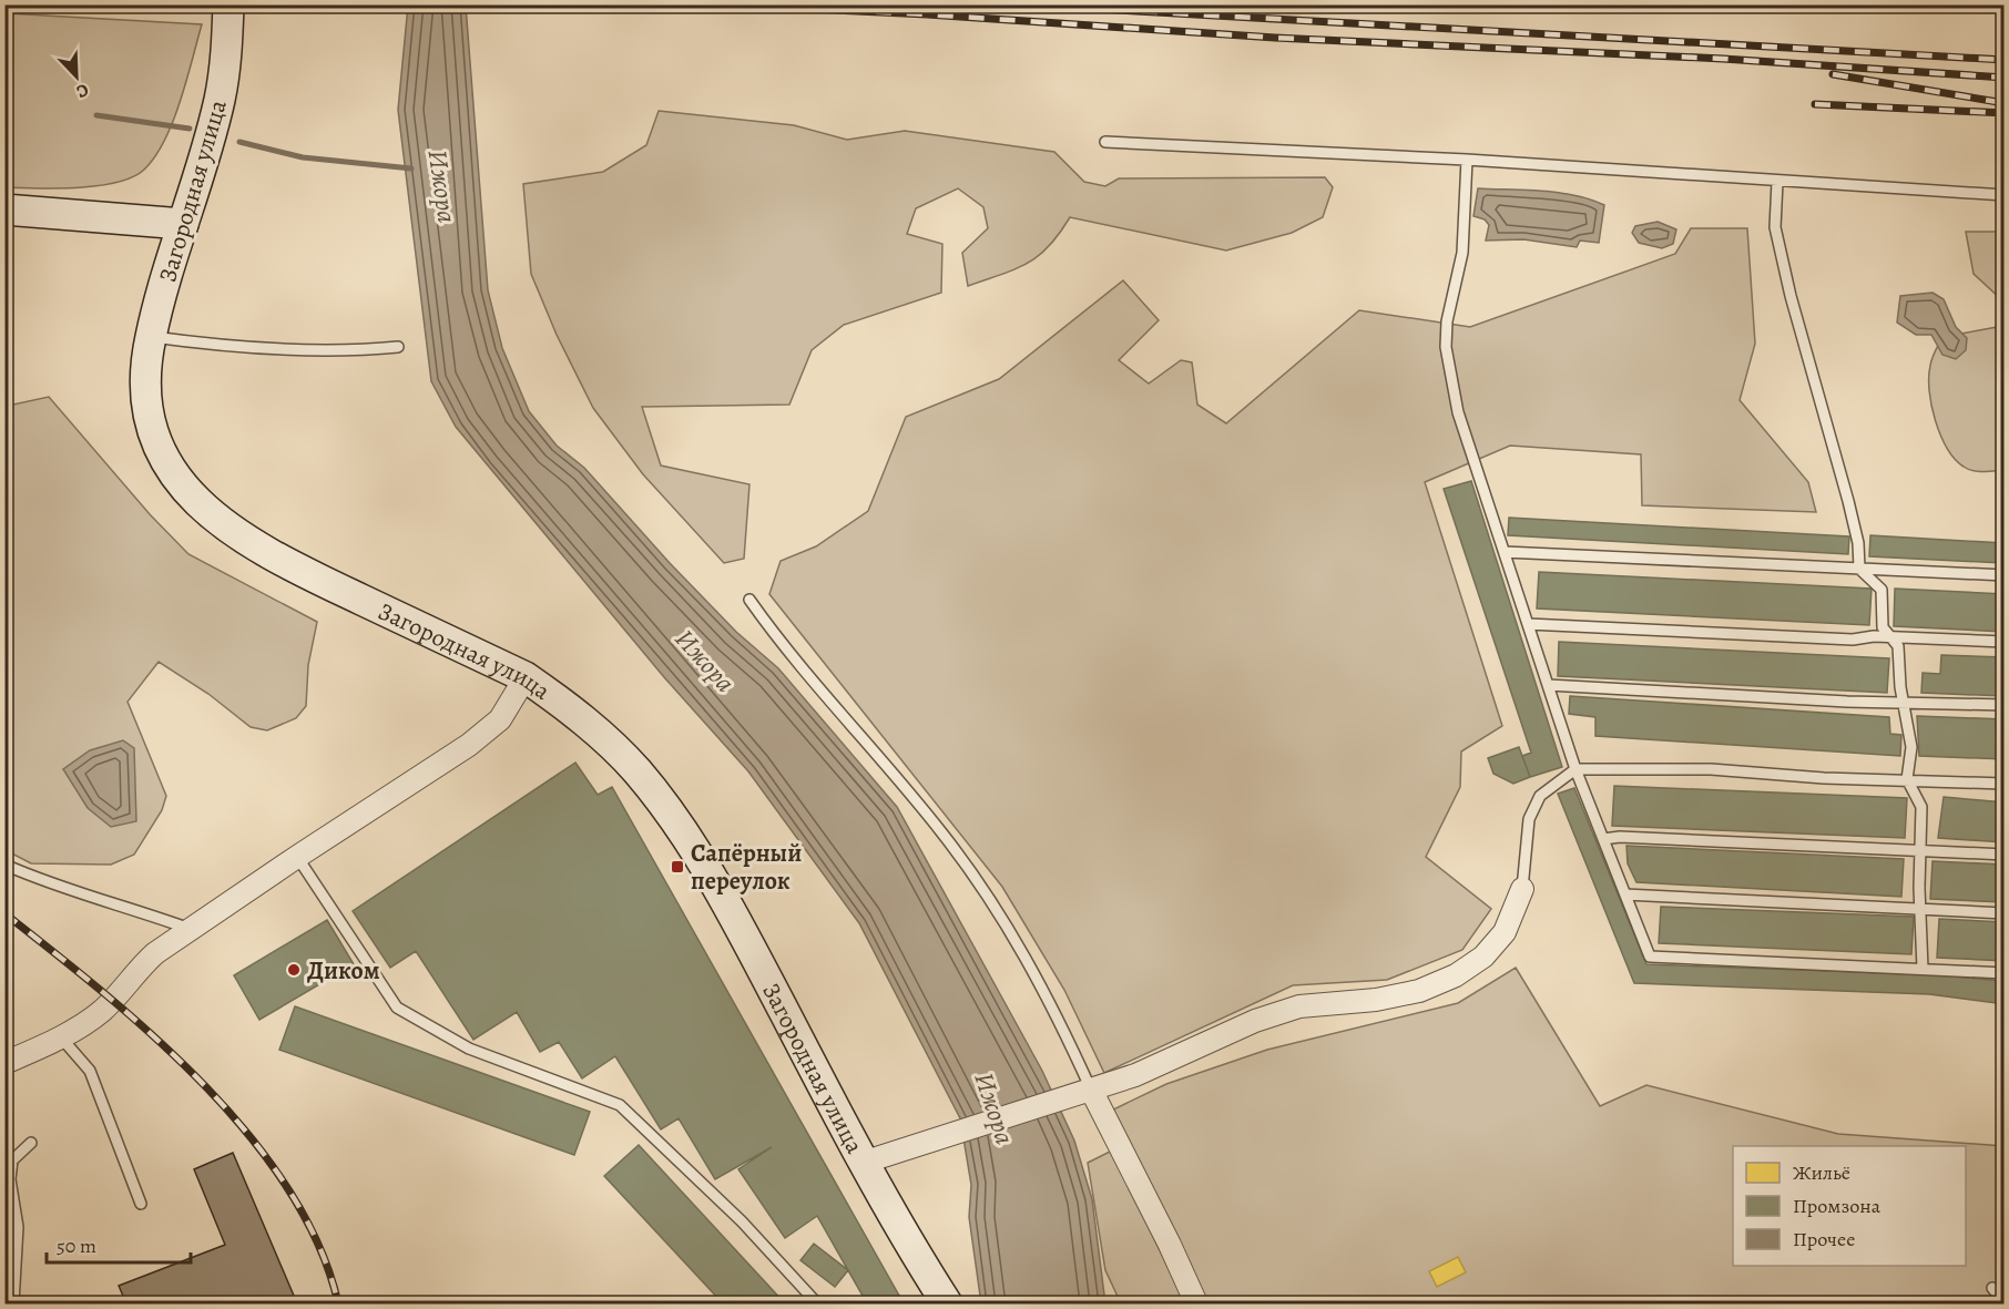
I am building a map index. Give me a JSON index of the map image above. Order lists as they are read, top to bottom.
{
  "streets": {
    "main road": ["Загородная улица"]
  },
  "water": ["Ижора"],
  "places": {
    "transit": ["Сапёрный переулок"],
    "other": ["Диком"]
  },
  "legend": ["Жильё", "Промзона", "Прочее"],
  "scale_bar": "50 m",
  "north": "bottom right"
}
